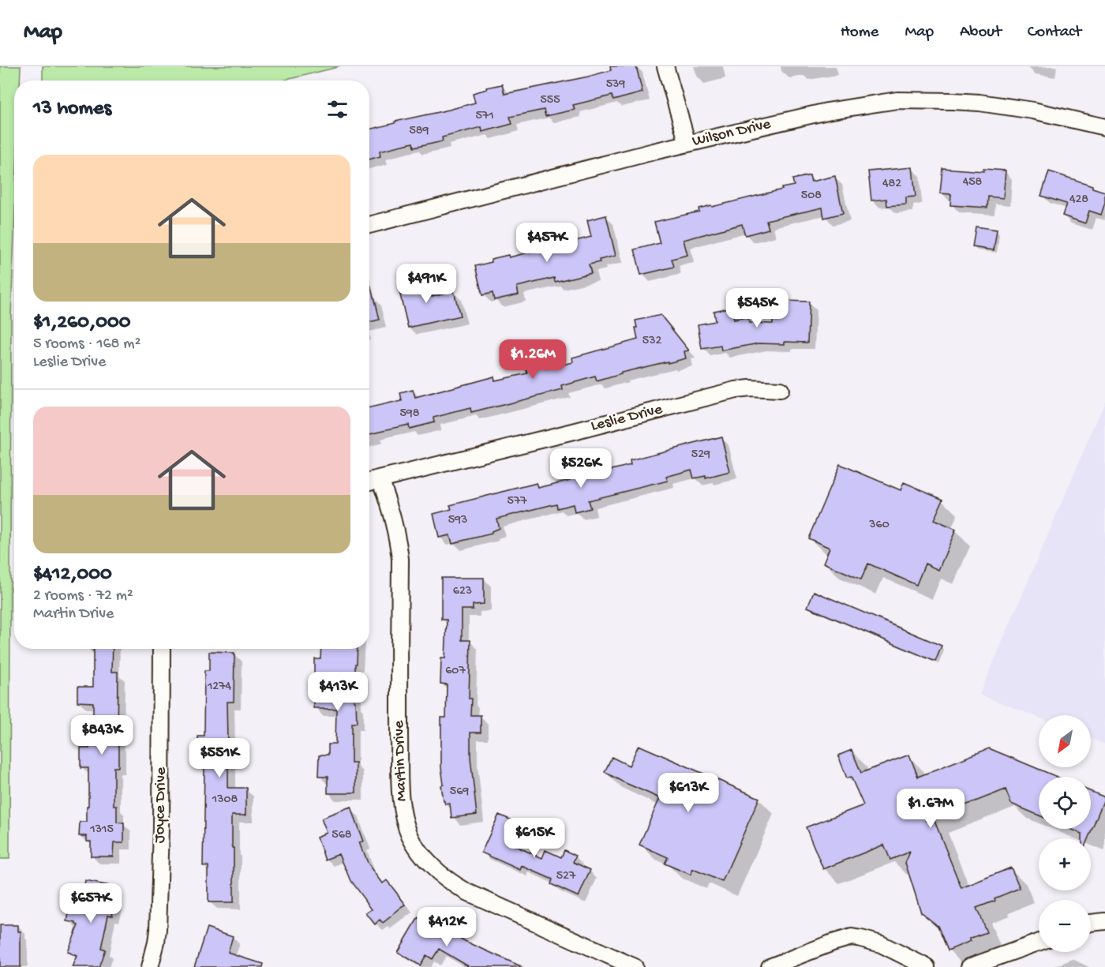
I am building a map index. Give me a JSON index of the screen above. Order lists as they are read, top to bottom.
{
  "streets": {
    "street": [
      "Wilson Drive",
      "Leslie Drive",
      "Martin Drive",
      "Joyce Drive"
    ]
  },
  "crossings": [
    ["Leslie Drive", "Martin Drive"]
  ],
  "house_numbers": [
    "539",
    "555",
    "571",
    "589",
    "458",
    "482",
    "508",
    "428",
    "532",
    "598",
    "529",
    "577",
    "593",
    "360",
    "623",
    "607",
    "1274",
    "569",
    "1308",
    "1315",
    "568",
    "527"
  ],
  "north": "bottom left",
  "page": {
    "header": "Map",
    "nav": [
      "Home",
      "Map",
      "About",
      "Contact"
    ],
    "heading": "13 homes",
    "list": [
      {
        "name": "$1,260,000",
        "note": "5 rooms · 168 m² · Leslie Drive"
      },
      {
        "name": "$412,000",
        "note": "2 rooms · 72 m² · Martin Drive"
      }
    ],
    "price": [
      "$457K",
      "$491K",
      "$545K",
      "$1.26M",
      "$526K",
      "$413K",
      "$843K",
      "$551K",
      "$613K",
      "$1.67M",
      "$615K",
      "$657K",
      "$412K"
    ],
    "map_buttons": ["+", "−"]
  }
}
